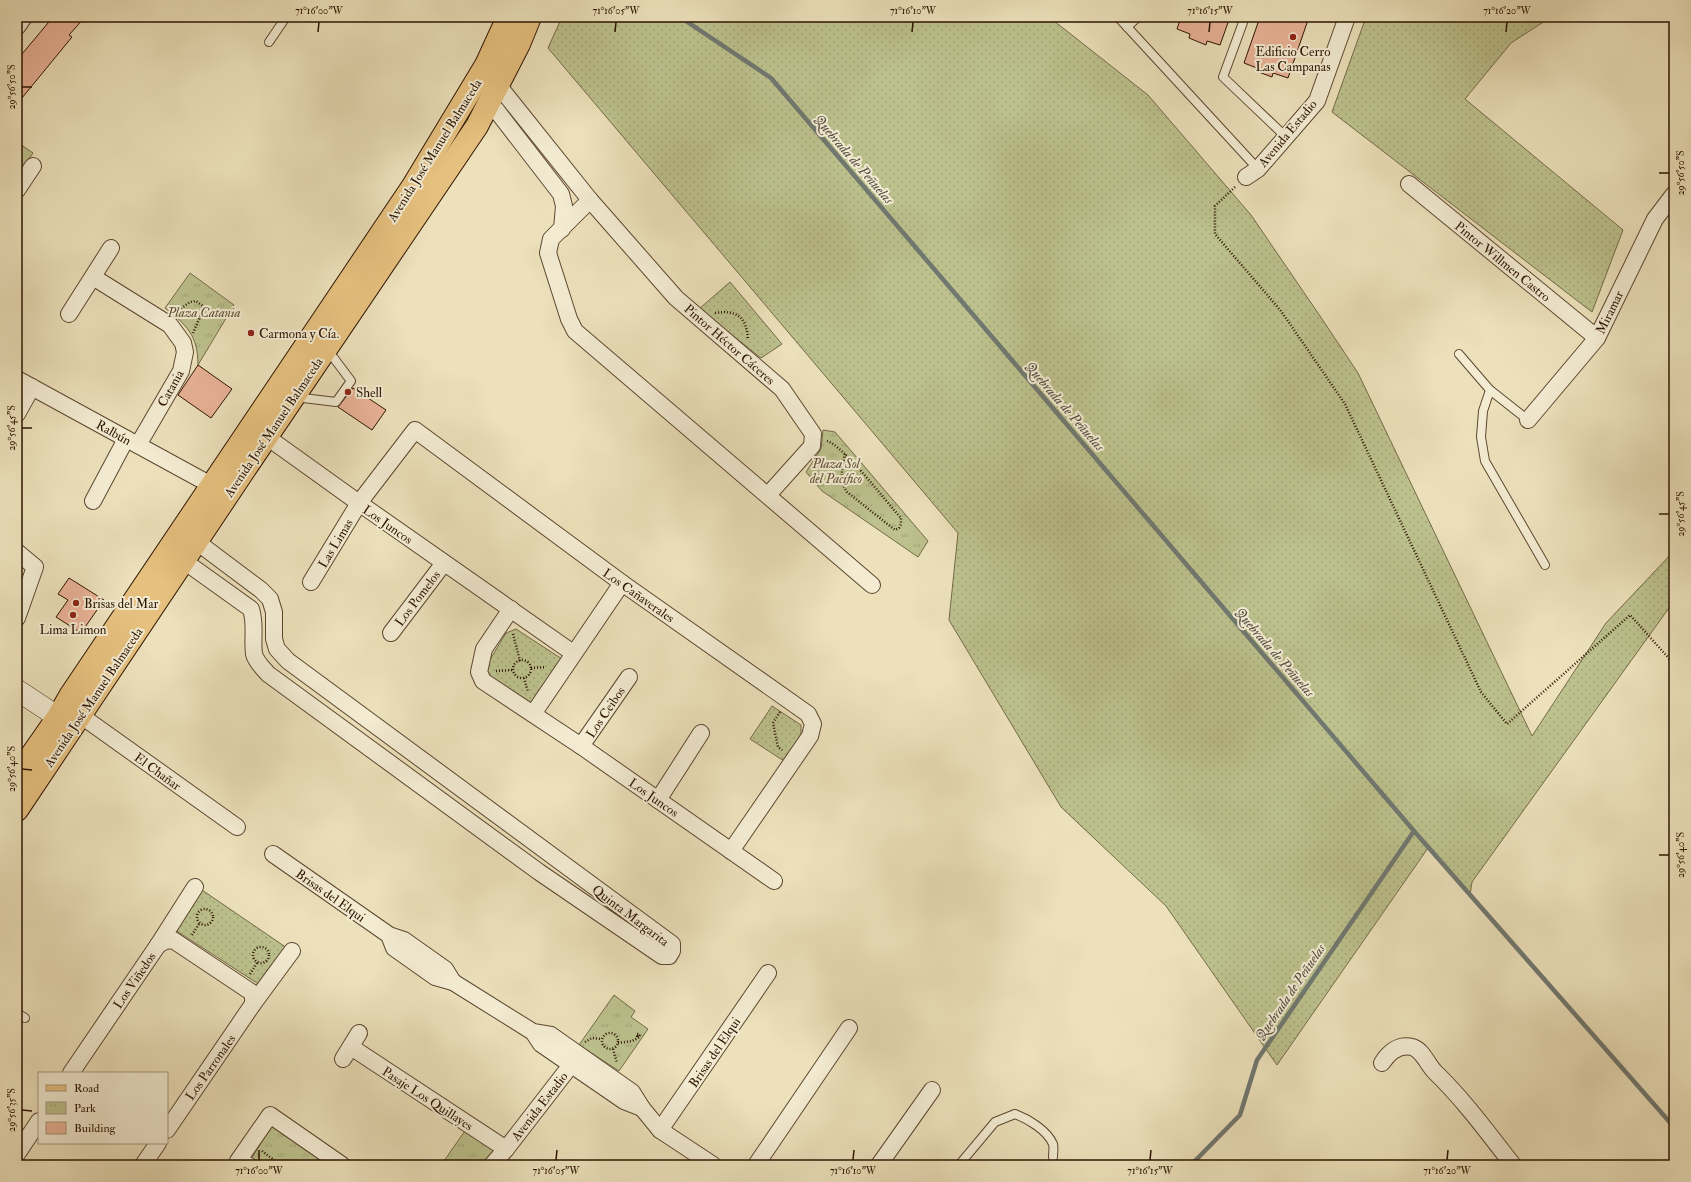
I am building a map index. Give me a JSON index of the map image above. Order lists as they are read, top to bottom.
{
  "streets": {
    "main road": ["Avenida José Manuel Balmaceda"],
    "street": [
      "Avenida Estadio",
      "Pintor Willmen Castro",
      "Miramar",
      "Pintor Héctor Cáceres",
      "Catania",
      "Ralbún",
      "Los Juncos",
      "Las Limas",
      "Los Cañaverales",
      "Los Pomelos",
      "Los Ceibos",
      "El Chañar",
      "Brisas del Elqui",
      "Quinta Margarita",
      "Los Viñedos",
      "Los Parronales",
      "Pasaje Los Quillayes"
    ]
  },
  "crossings": [
    ["Avenida Estadio", "Brisas del Elqui"],
    ["Avenida Estadio", "Pasaje Los Quillayes"],
    ["Avenida José Manuel Balmaceda", "Pintor Héctor Cáceres"],
    ["Avenida José Manuel Balmaceda", "Ralbún"],
    ["Avenida José Manuel Balmaceda", "Los Juncos"],
    ["Avenida José Manuel Balmaceda", "El Chañar"],
    ["Avenida José Manuel Balmaceda", "Quinta Margarita"],
    ["Pintor Willmen Castro", "Miramar"],
    ["Catania", "Ralbún"],
    ["Los Juncos", "Las Limas"],
    ["Los Juncos", "Los Cañaverales"],
    ["Los Juncos", "Los Pomelos"],
    ["Los Juncos", "Los Ceibos"],
    ["Las Limas", "Los Cañaverales"]
  ],
  "water": ["Quebrada de Peñuelas"],
  "parks": ["Plaza Catania", "Plaza Sol del Pacífico"],
  "places": [
    "Edificio Cerro Las Campanas",
    "Carmona y Cía.",
    "Shell",
    "Brisas del Mar",
    "Lima Limon"
  ],
  "legend": ["Road", "Park", "Building"],
  "coordinates": [
    "71°16'00\"W",
    "71°16'05\"W",
    "71°16'10\"W",
    "71°16'15\"W",
    "71°16'20\"W",
    "29°56'50\"S",
    "29°56'45\"S",
    "29°56'40\"S",
    "29°56'35\"S"
  ]
}
